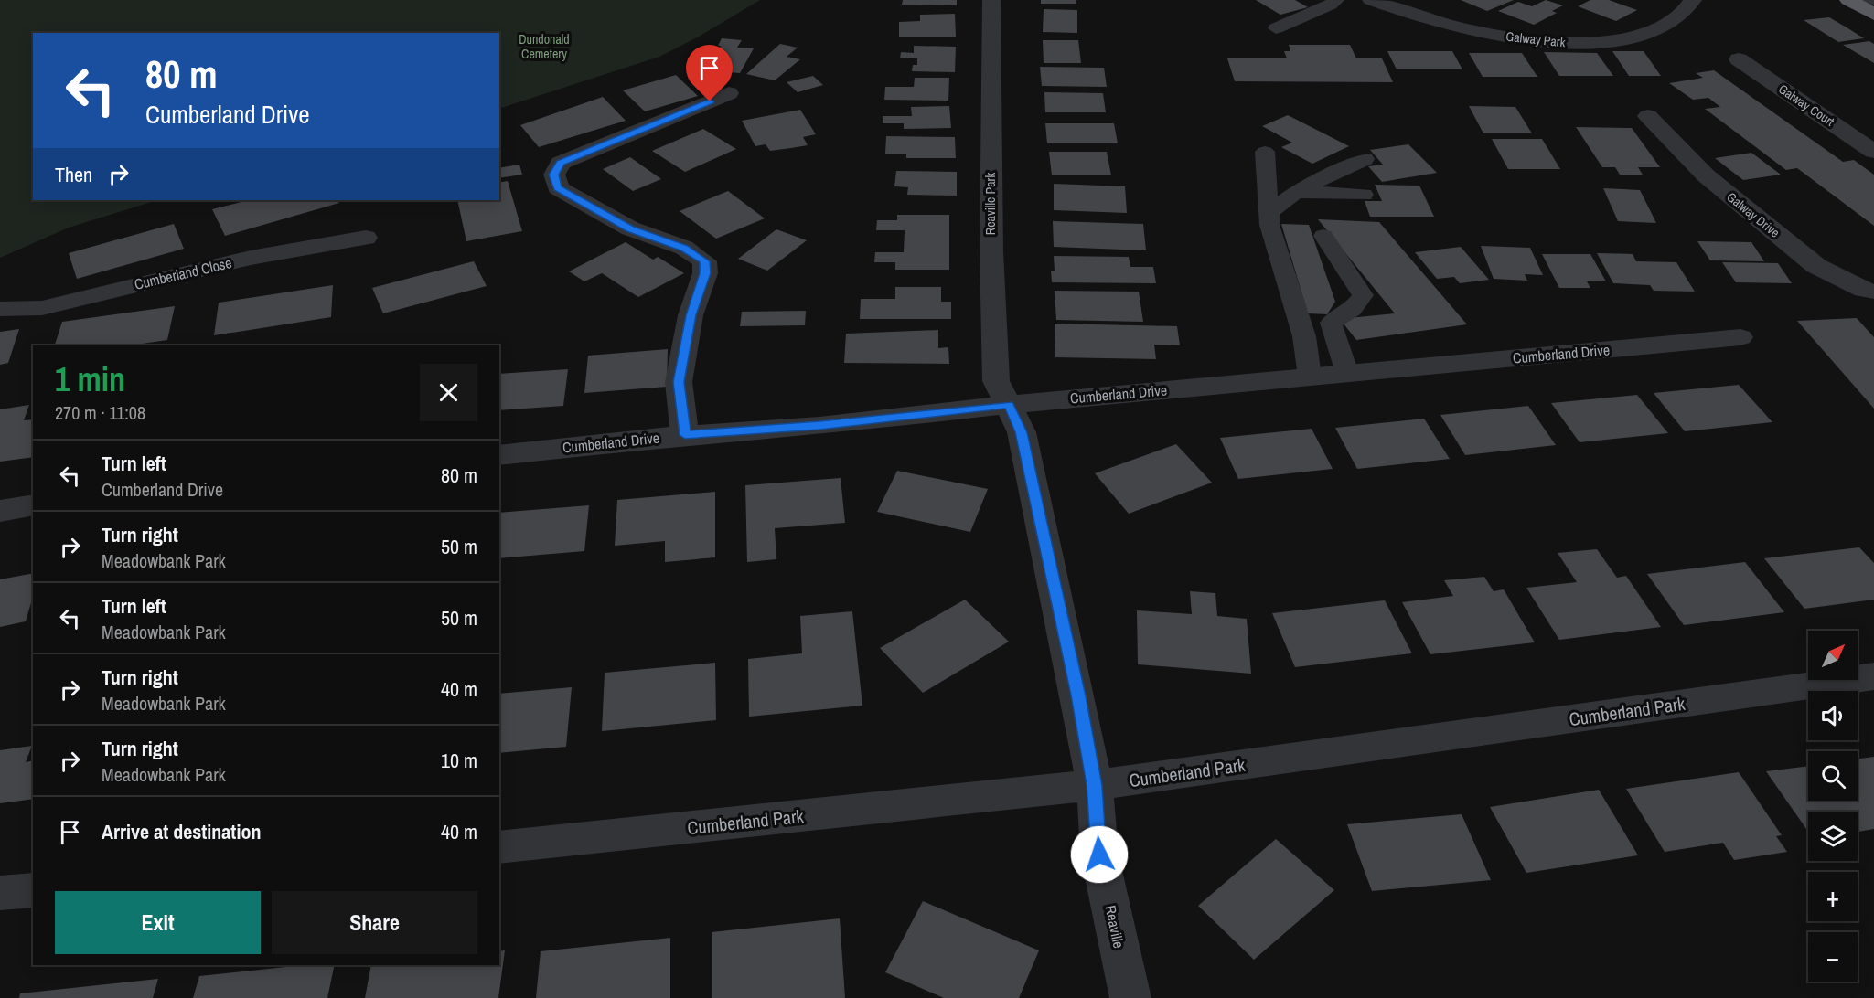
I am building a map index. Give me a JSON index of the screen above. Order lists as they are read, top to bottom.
{
  "streets": {
    "street": [
      "Galway Park",
      "Galway Court",
      "Reaville Park",
      "Galway Drive",
      "Cumberland Close",
      "Cumberland Drive",
      "Cumberland Park",
      "Reaville"
    ]
  },
  "crossings": [
    ["Reaville Park", "Cumberland Drive"],
    ["Reaville Park", "Reaville"],
    ["Cumberland Drive", "Reaville"],
    ["Cumberland Park", "Reaville"]
  ],
  "parks": ["Dundonald Cemetery"],
  "north": "top right",
  "page": {
    "turn": ["80 m", "Cumberland Drive"],
    "then": "Then",
    "heading": ["1 min", "270 m · 11:08"],
    "list": [
      {
        "name": "Turn left",
        "note": "Cumberland Drive",
        "value": "80 m"
      },
      {
        "name": "Turn right",
        "note": "Meadowbank Park",
        "value": "50 m"
      },
      {
        "name": "Turn left",
        "note": "Meadowbank Park",
        "value": "50 m"
      },
      {
        "name": "Turn right",
        "note": "Meadowbank Park",
        "value": "40 m"
      },
      {
        "name": "Turn right",
        "note": "Meadowbank Park",
        "value": "10 m"
      },
      {
        "name": "Arrive at destination",
        "value": "40 m"
      }
    ],
    "map_buttons": ["+", "−"],
    "buttons": ["Exit", "Share"]
  }
}
